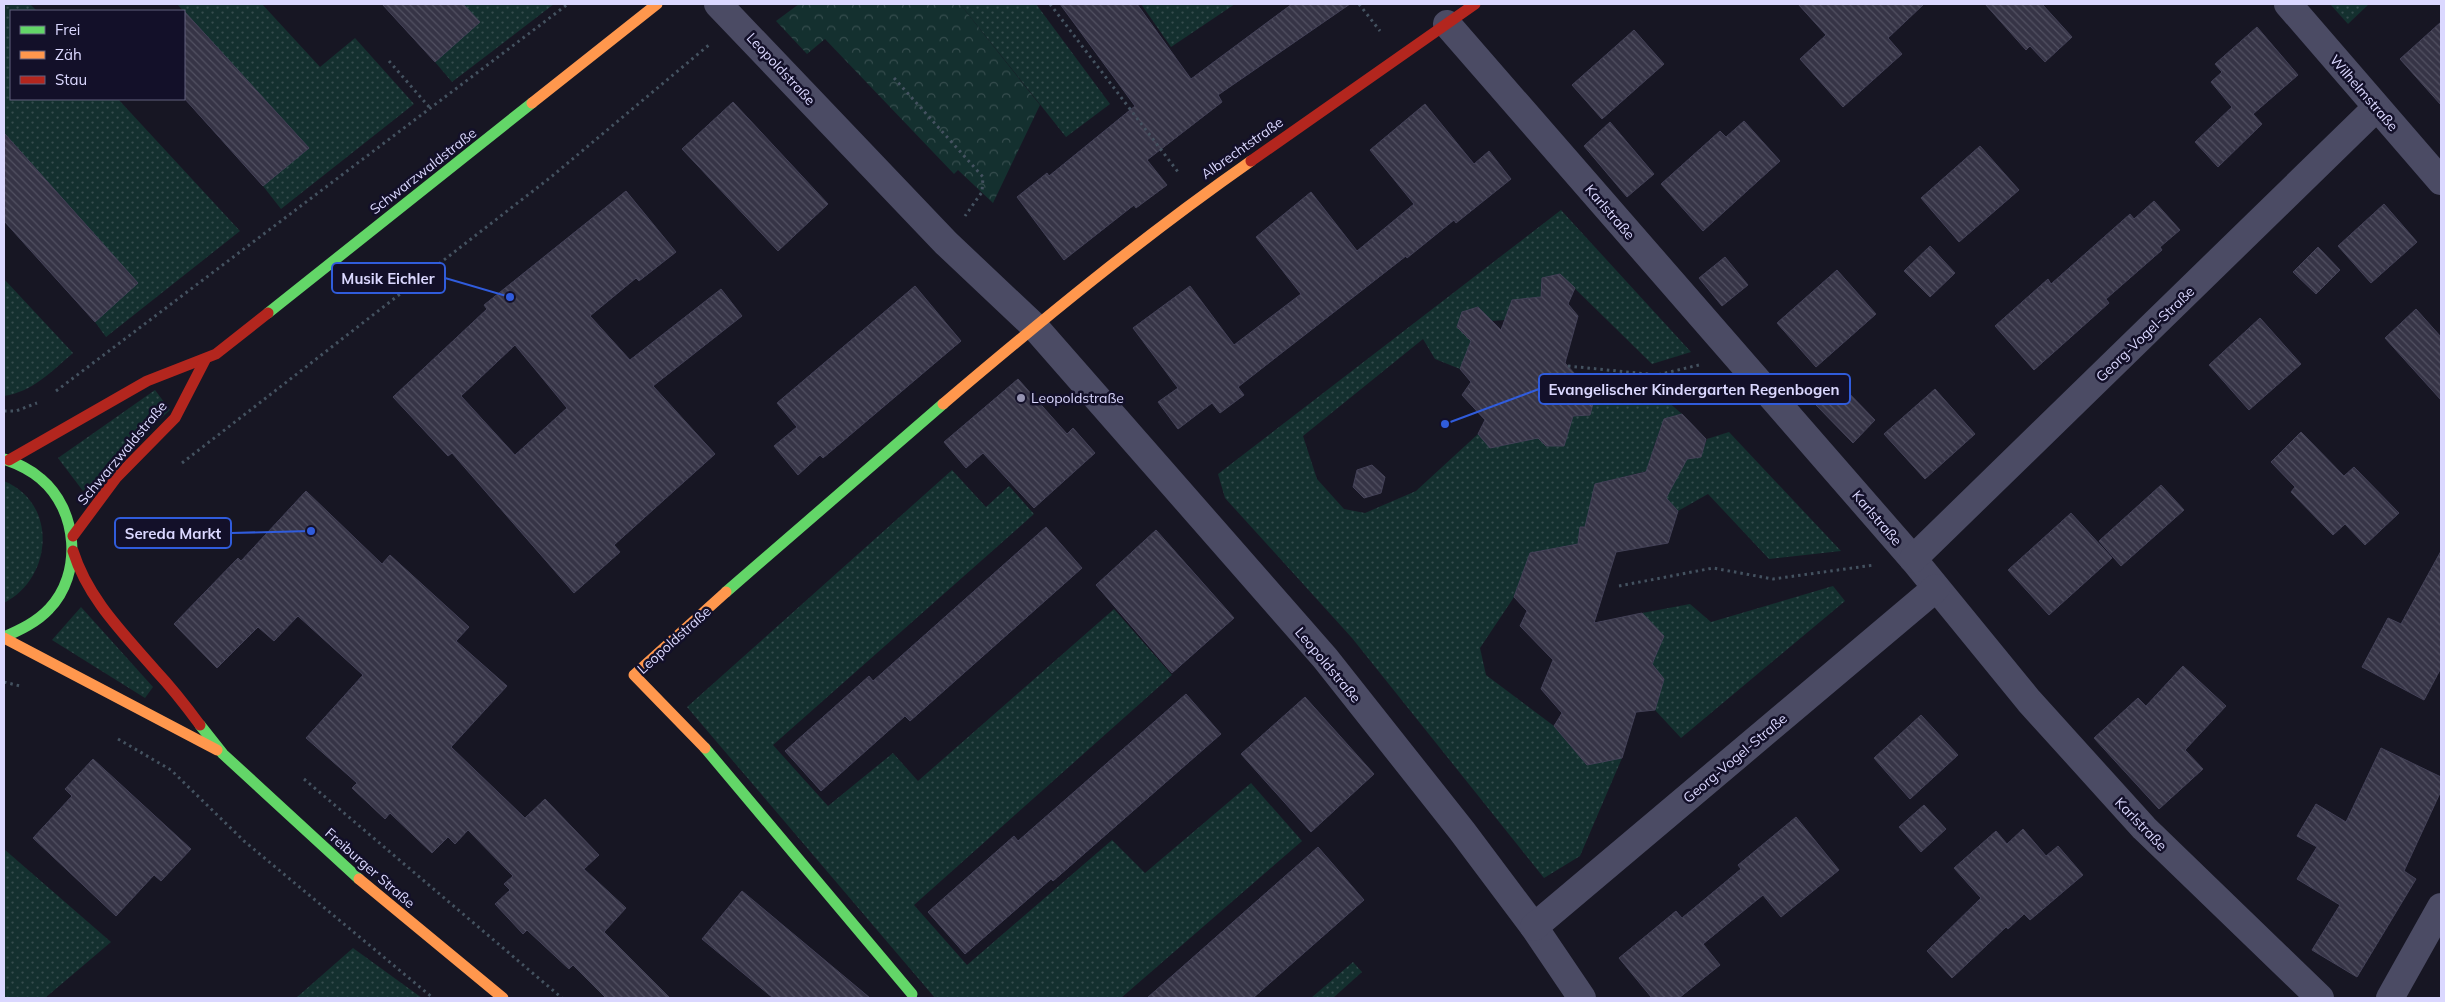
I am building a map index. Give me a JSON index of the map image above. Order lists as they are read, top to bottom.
{
  "streets": {
    "street": [
      "Leopoldstraße",
      "Wilhelmstraße",
      "Albrechtstraße",
      "Schwarzwaldstraße",
      "Karlstraße",
      "Georg-Vogel-Straße",
      "Freiburger Straße"
    ]
  },
  "crossings": [
    ["Leopoldstraße", "Albrechtstraße"],
    ["Leopoldstraße", "Georg-Vogel-Straße"],
    ["Wilhelmstraße", "Georg-Vogel-Straße"],
    ["Albrechtstraße", "Karlstraße"],
    ["Karlstraße", "Georg-Vogel-Straße"]
  ],
  "places": [
    "Musik Eichler",
    "Leopoldstraße",
    "Evangelischer Kindergarten Regenbogen",
    "Sereda Markt"
  ],
  "legend": ["Frei", "Zäh", "Stau"]
}
